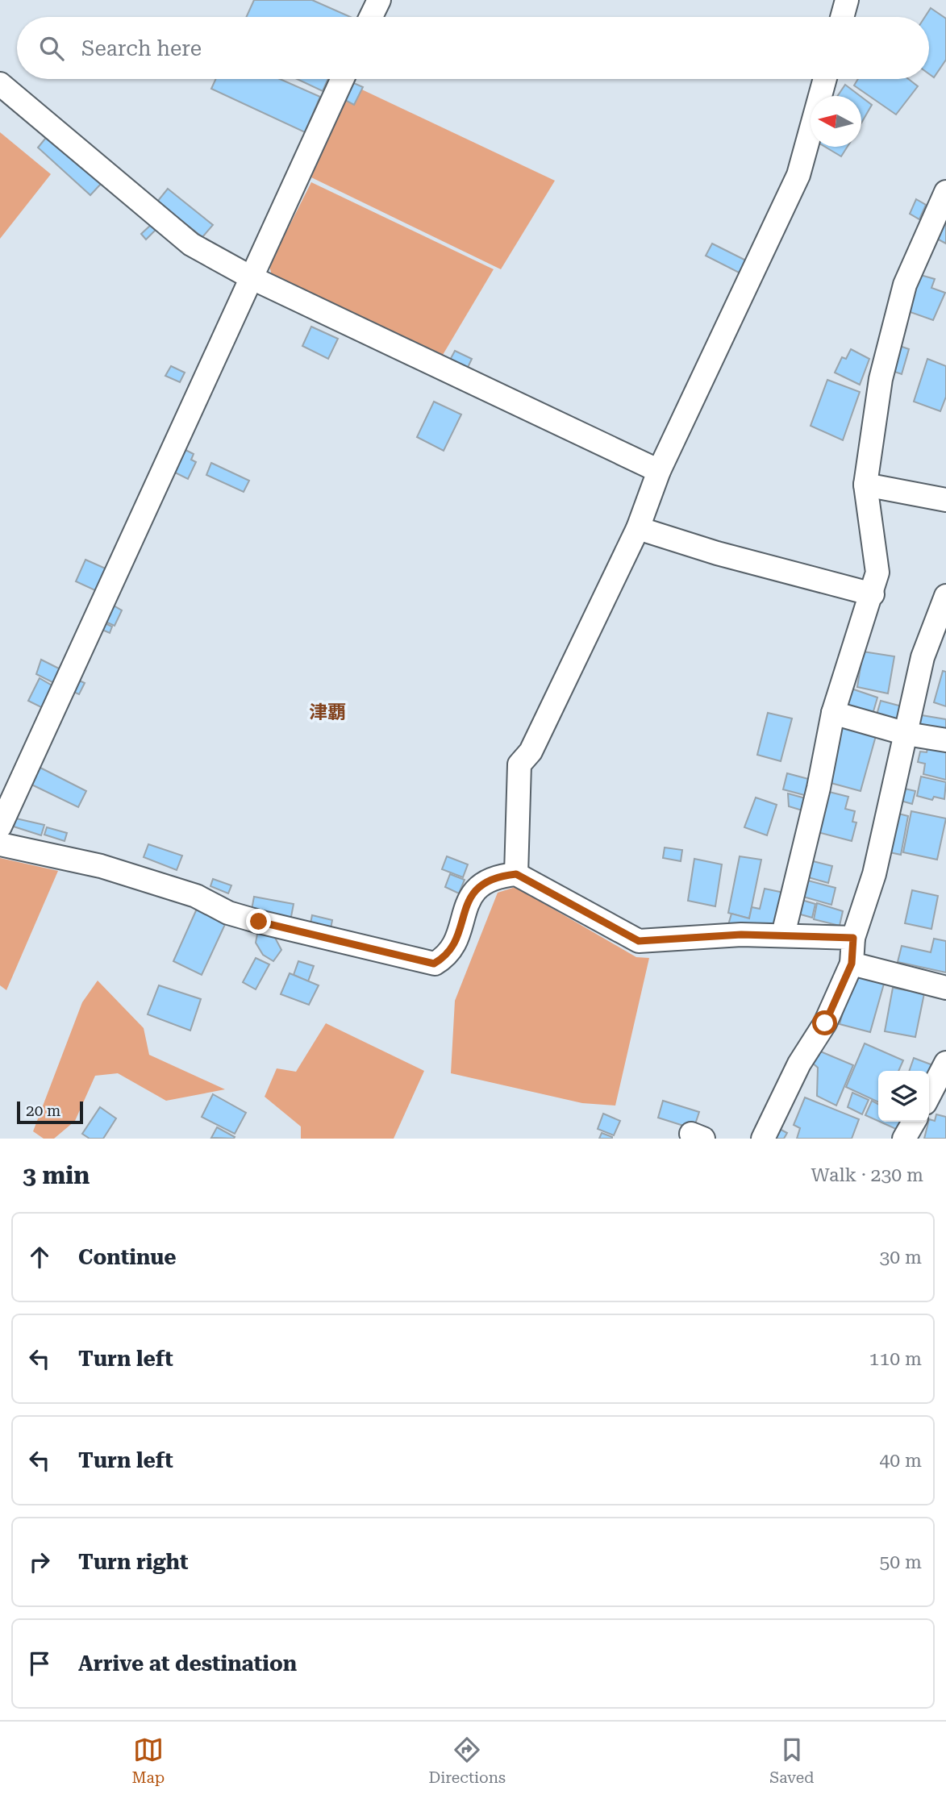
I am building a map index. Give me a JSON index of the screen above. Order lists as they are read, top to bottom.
{
  "districts": ["津覇"],
  "scale_bar": "20 m",
  "north": "left",
  "page": {
    "search": "Search here",
    "scale": "20 m",
    "heading": ["3 min", "Walk · 230 m"],
    "list": [
      ["Continue", "30 m"],
      ["Turn left", "110 m"],
      ["Turn left", "40 m"],
      ["Turn right", "50 m"],
      "Arrive at destination"
    ],
    "nav": ["Map", "Directions", "Saved"]
  }
}
